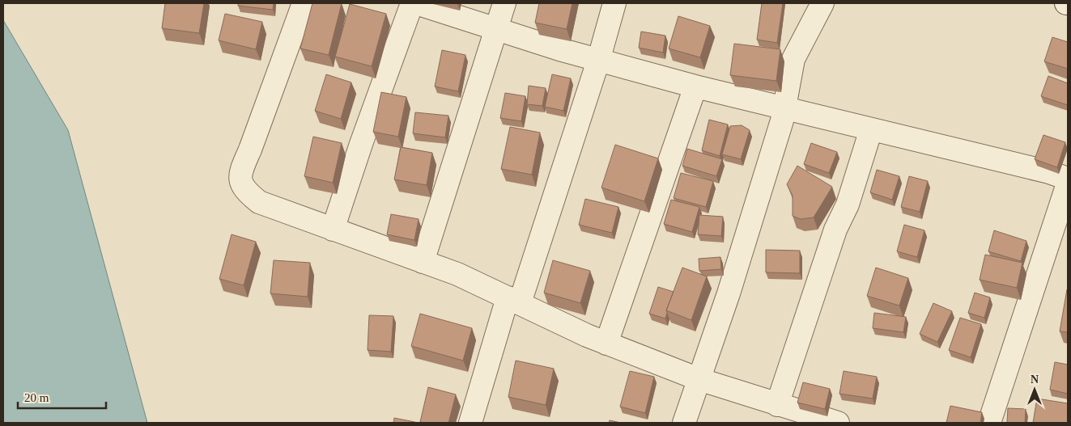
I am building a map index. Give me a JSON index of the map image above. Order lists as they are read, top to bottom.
{
  "scale_bar": "20 m",
  "north": "top"
}
